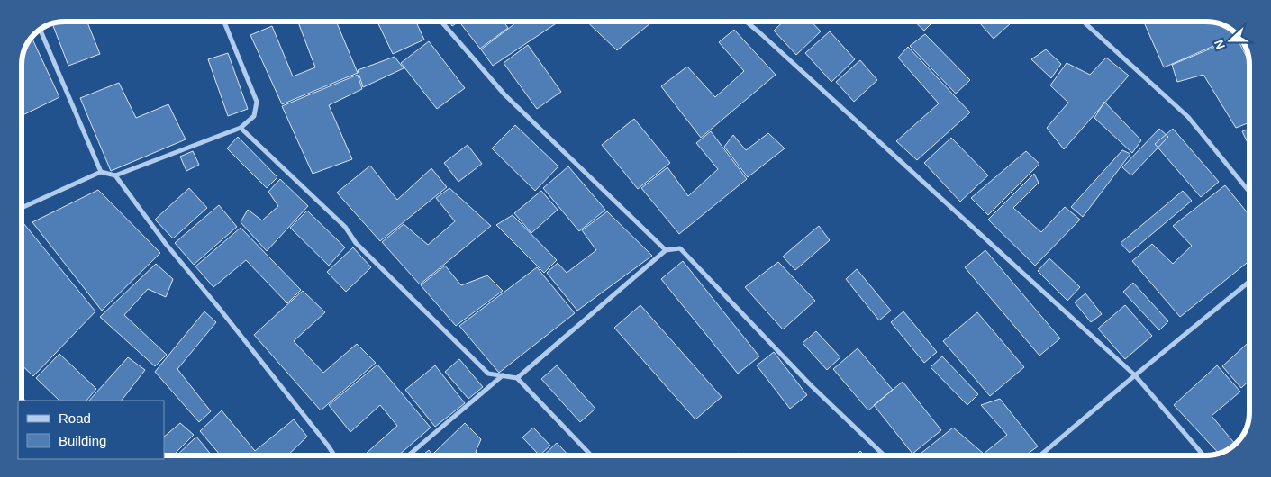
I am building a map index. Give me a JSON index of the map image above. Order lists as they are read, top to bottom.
{
  "legend": ["Road", "Building"],
  "north": "left"
}
